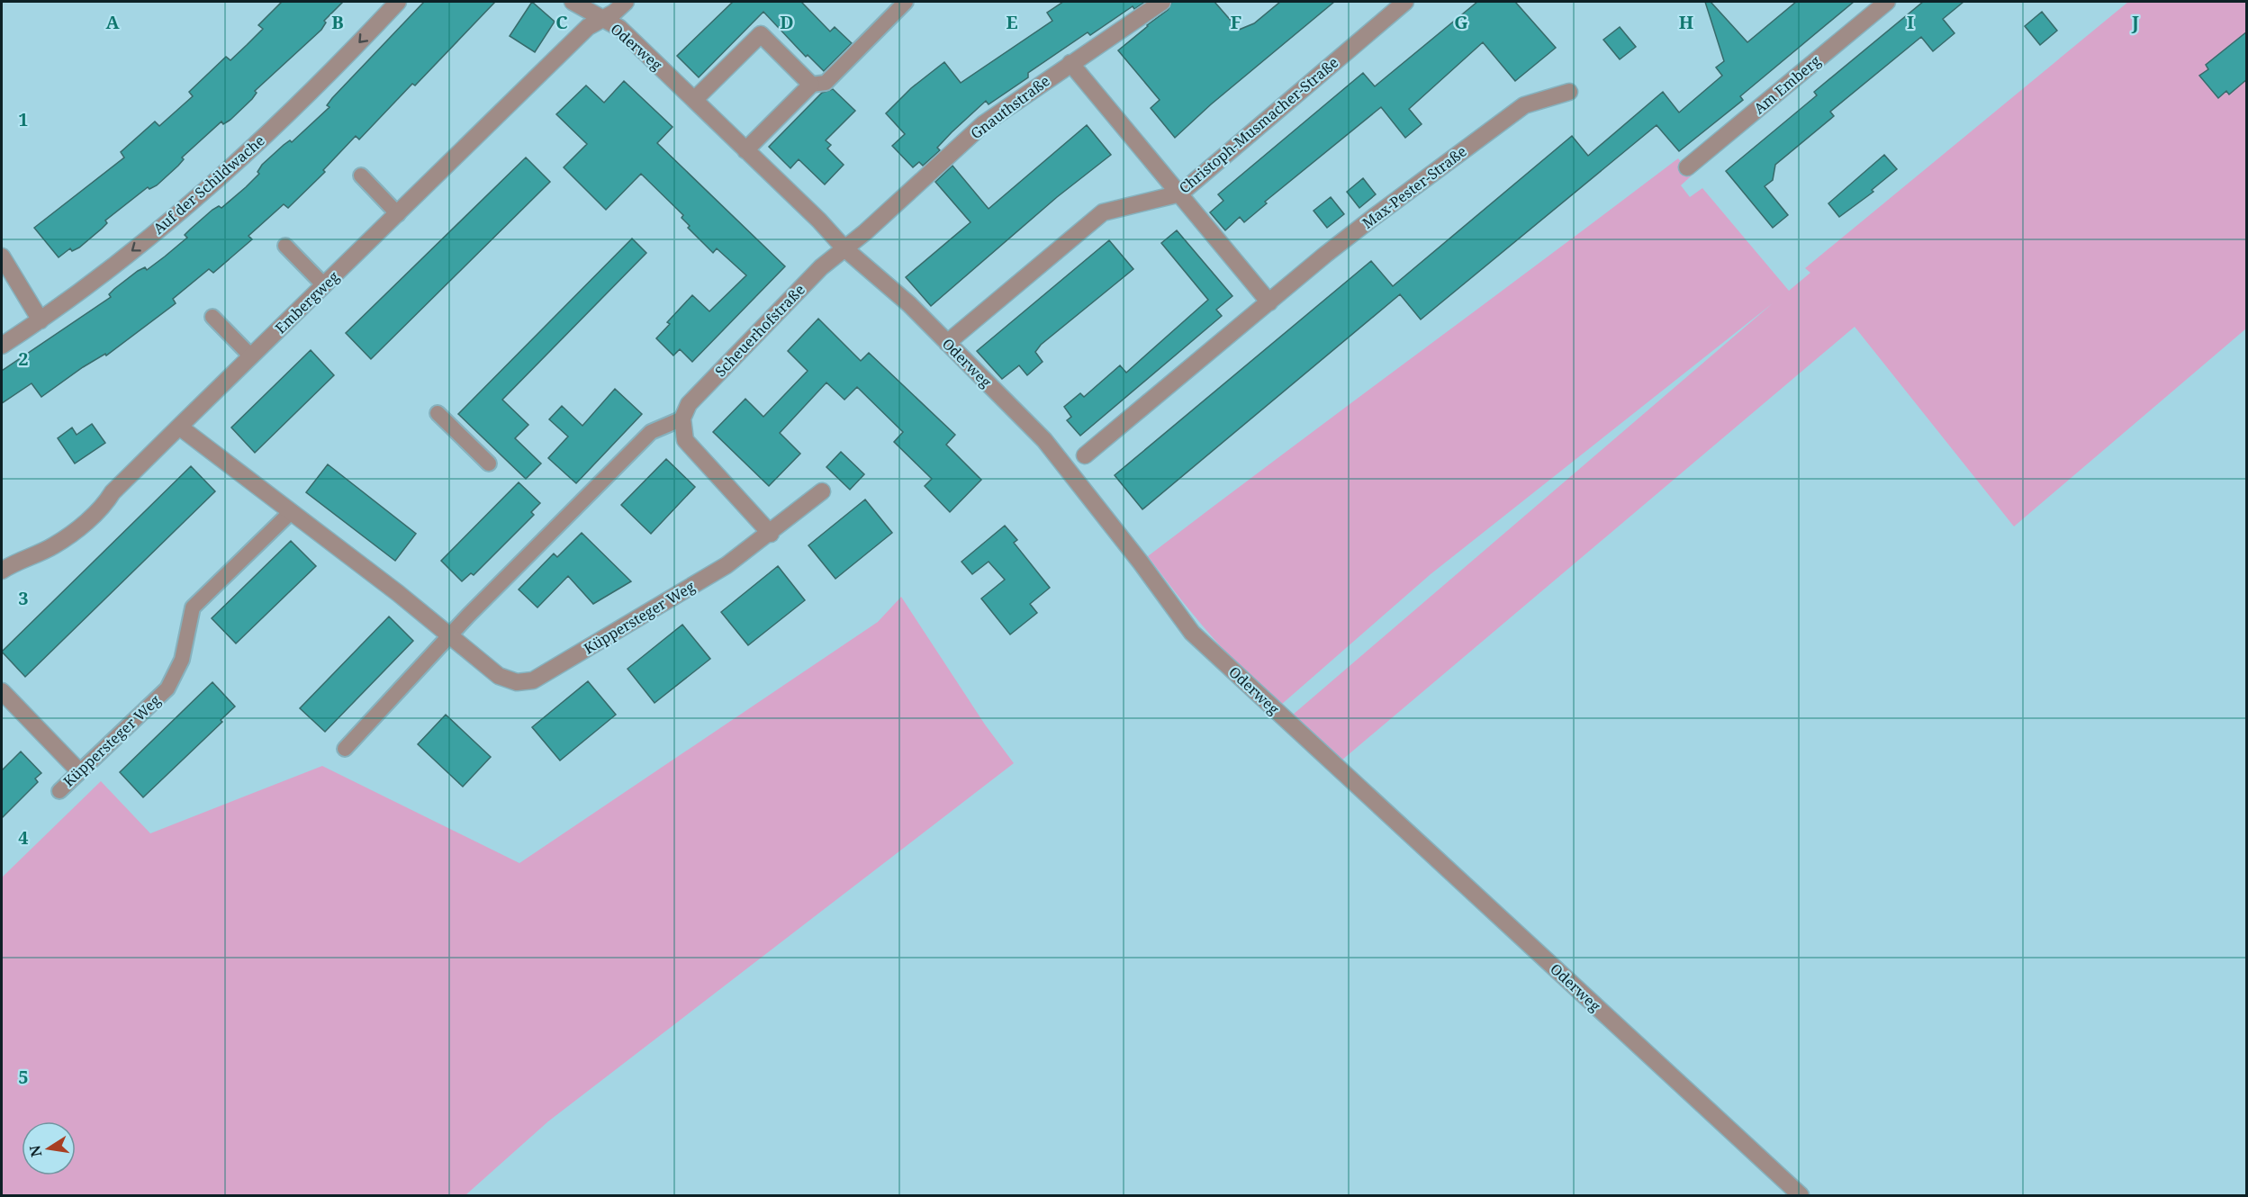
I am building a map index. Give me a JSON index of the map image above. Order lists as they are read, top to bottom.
{
  "streets": {
    "street": [
      "Oderweg",
      "Am Emberg",
      "Gnauthstraße",
      "Christoph-Musmacher-Straße",
      "Auf der Schildwache",
      "Max-Pester-Straße",
      "Embergweg",
      "Scheuerhofstraße",
      "Küppersteger Weg"
    ]
  },
  "crossings": [
    ["Oderweg", "Gnauthstraße"],
    ["Oderweg", "Christoph-Musmacher-Straße"],
    ["Oderweg", "Embergweg"],
    ["Oderweg", "Scheuerhofstraße"],
    ["Gnauthstraße", "Scheuerhofstraße"],
    ["Embergweg", "Küppersteger Weg"]
  ],
  "one_way": ["Auf der Schildwache"],
  "north": "left",
  "grid": {
    "columns": [
      "A",
      "B",
      "C",
      "D",
      "E",
      "F",
      "G",
      "H",
      "I",
      "J"
    ],
    "rows": [
      "1",
      "2",
      "3",
      "4",
      "5"
    ]
  }
}
